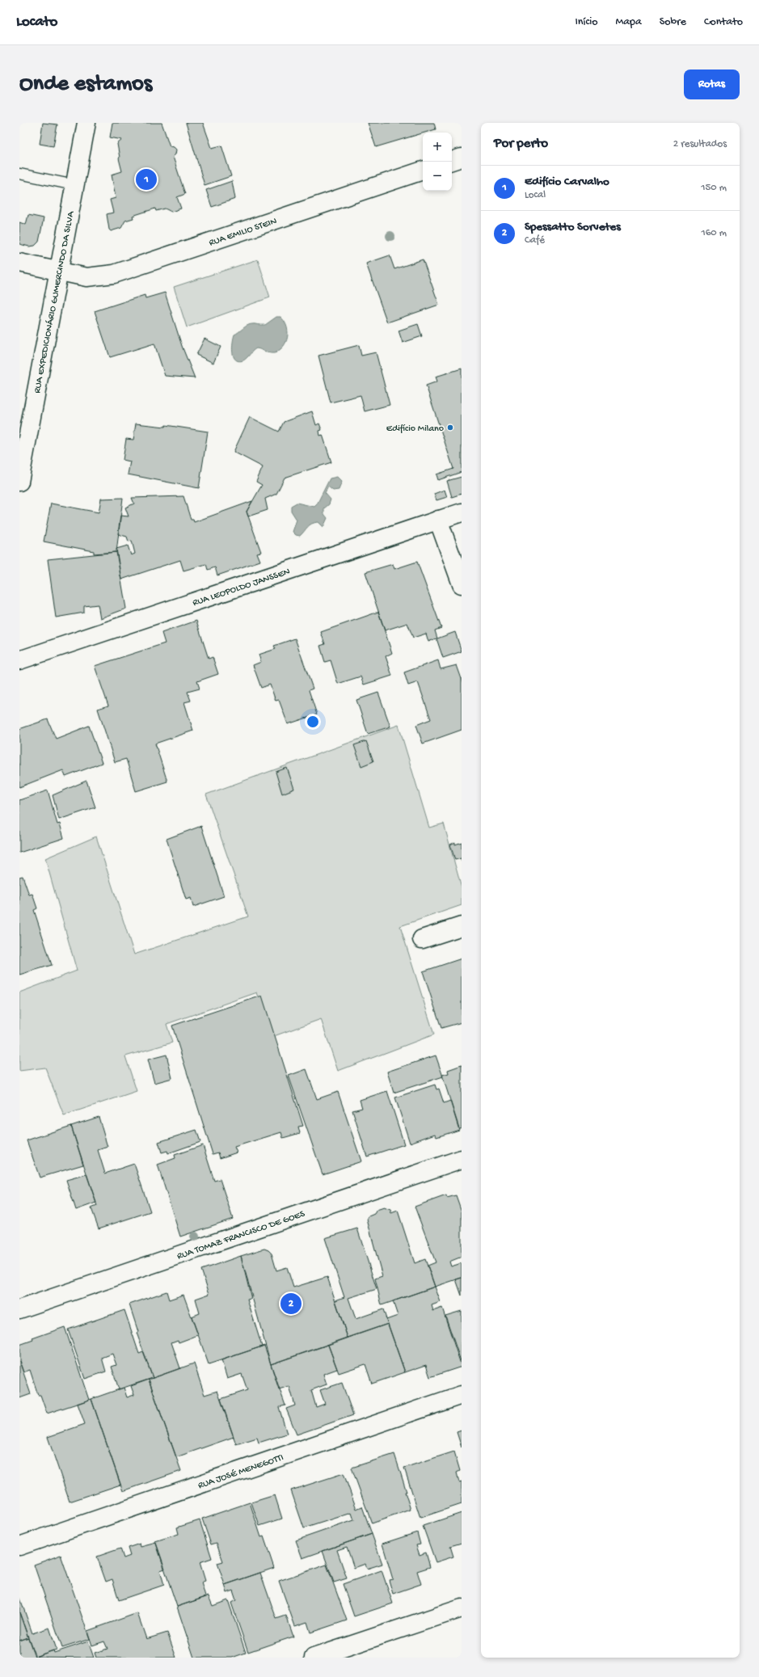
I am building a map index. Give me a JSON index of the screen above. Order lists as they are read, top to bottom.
{
  "streets": {
    "street": [
      "RUA EMILIO STEIN",
      "RUA EXPEDICIONÁRIO GUMERCINDO DA SILVA",
      "RUA LEOPOLDO JANSSEN",
      "RUA TOMAZ FRANCISCO DE GOES",
      "RUA JOSÉ MENEGOTTI"
    ]
  },
  "crossings": [
    ["RUA EMILIO STEIN", "RUA EXPEDICIONÁRIO GUMERCINDO DA SILVA"]
  ],
  "places": ["Edifício Milano"],
  "page": {
    "header": "Locato",
    "nav": [
      "Início",
      "Mapa",
      "Sobre",
      "Contato"
    ],
    "buttons": "Rotas",
    "title": "Onde estamos",
    "heading": ["Por perto", "2 resultados"],
    "map_buttons": ["+", "−"],
    "list": [
      {
        "mark": "1",
        "name": "Edifício Carvalho",
        "note": "Local",
        "value": "150 m"
      },
      {
        "mark": "2",
        "name": "Spessatto Sorvetes",
        "note": "Café",
        "value": "160 m"
      }
    ],
    "pins": ["1", "2"]
  }
}
